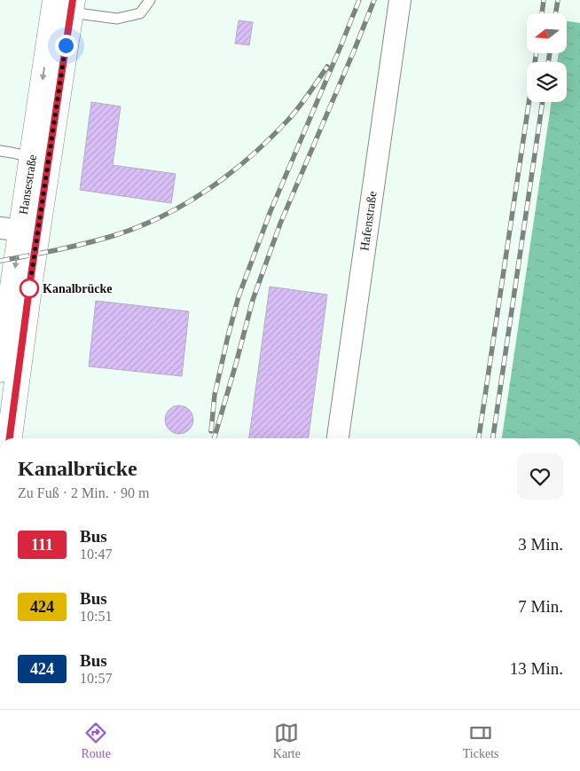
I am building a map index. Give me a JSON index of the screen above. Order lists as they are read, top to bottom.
{
  "streets": {
    "main road": ["Hansestraße"],
    "street": ["Hafenstraße"]
  },
  "places": ["Kanalbrücke"],
  "lines": ["bus line 111"],
  "north": "left",
  "page": {
    "heading": ["Kanalbrücke", "Zu Fuß · 2 Min. · 90 m"],
    "list": [
      {
        "mark": "111",
        "name": "Bus",
        "note": "10:47",
        "value": "3 Min."
      },
      {
        "mark": "424",
        "name": "Bus",
        "note": "10:51",
        "value": "7 Min."
      },
      {
        "mark": "424",
        "name": "Bus",
        "note": "10:57",
        "value": "13 Min."
      }
    ],
    "tabs": ["Route", "Karte", "Tickets"]
  }
}
